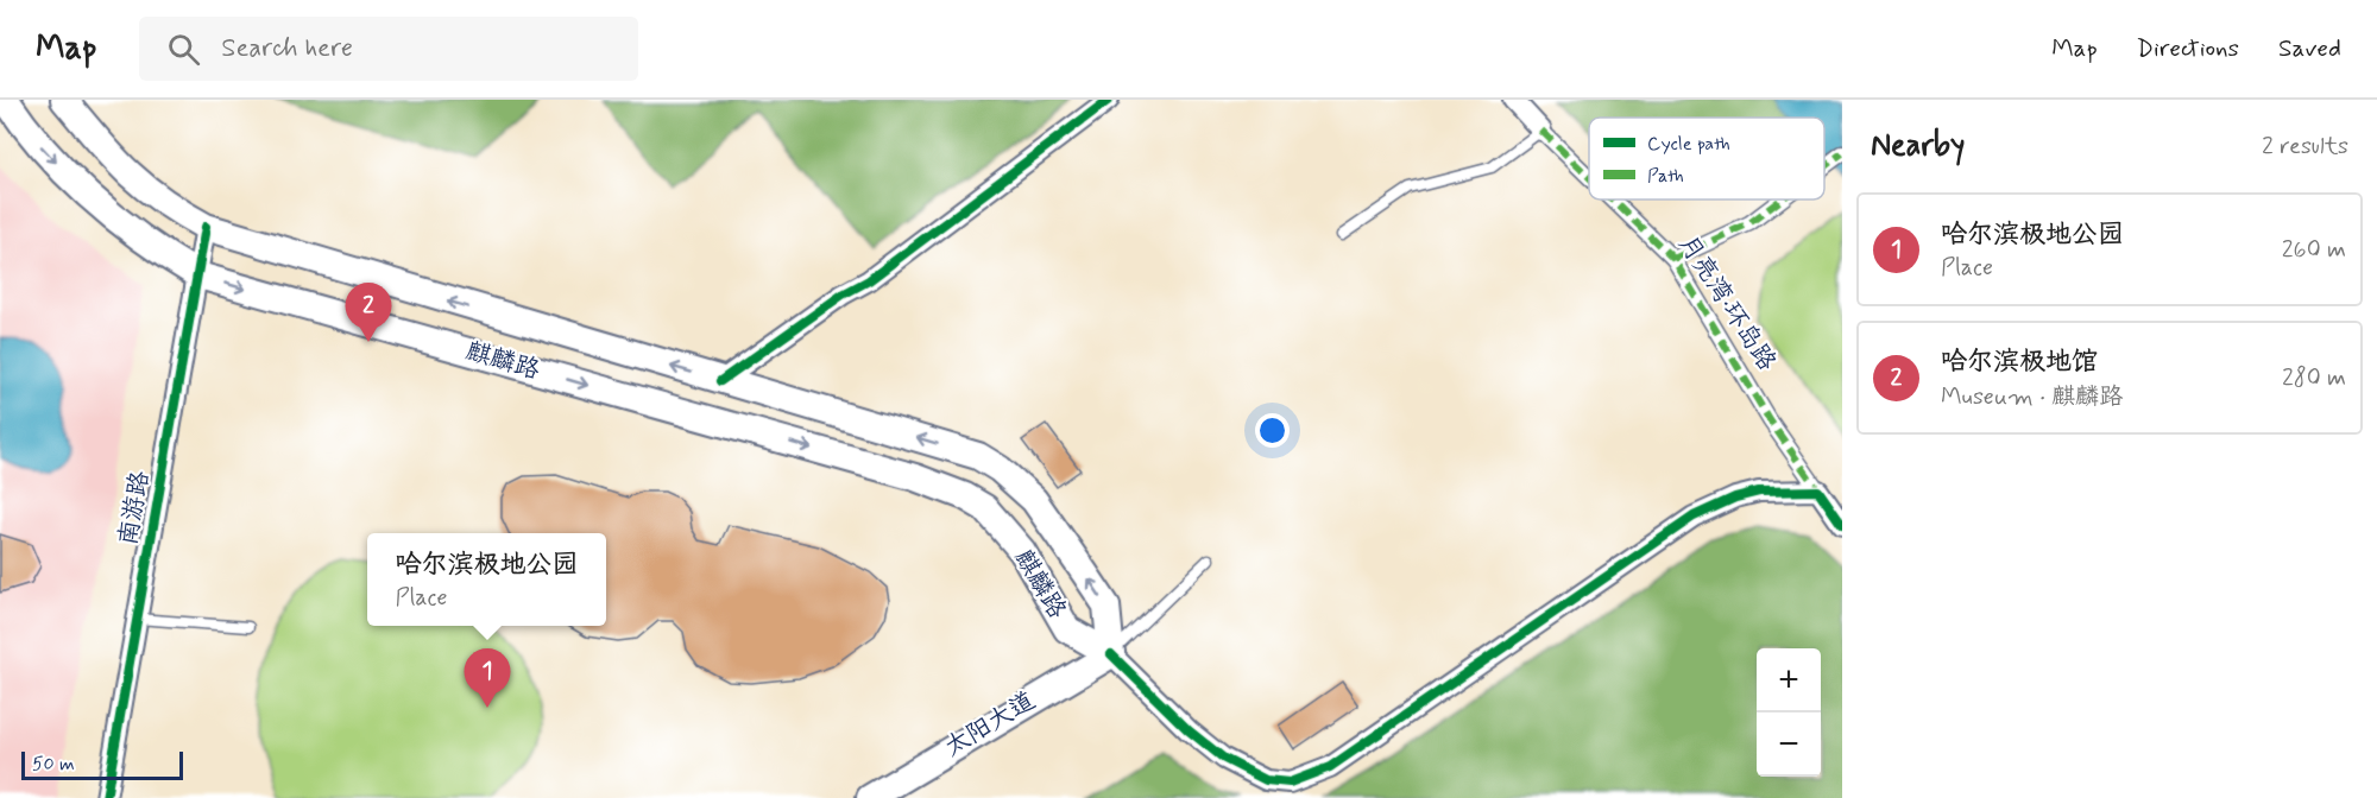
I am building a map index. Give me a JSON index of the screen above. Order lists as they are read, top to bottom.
{
  "streets": {
    "main road": ["麒麟路", "太阳大道"],
    "street": ["月亮湾·环岛路", "南游路"]
  },
  "crossings": [
    ["麒麟路", "南游路"],
    ["麒麟路", "太阳大道"]
  ],
  "legend": ["Cycle path", "Path"],
  "scale_bar": "50 m",
  "page": {
    "header": "Map",
    "search": "Search here",
    "nav": ["Map", "Directions", "Saved"],
    "heading": ["Nearby", "2 results"],
    "list": [
      {
        "mark": "1",
        "name": "哈尔滨极地公园",
        "note": "Place",
        "value": "260 m"
      },
      {
        "mark": "2",
        "name": "哈尔滨极地馆",
        "note": "Museum · 麒麟路",
        "value": "280 m"
      }
    ],
    "pins": ["2", "1"],
    "popup": ["哈尔滨极地公园", "Place"],
    "map_buttons": ["+", "−"],
    "scale": "50 m"
  }
}
